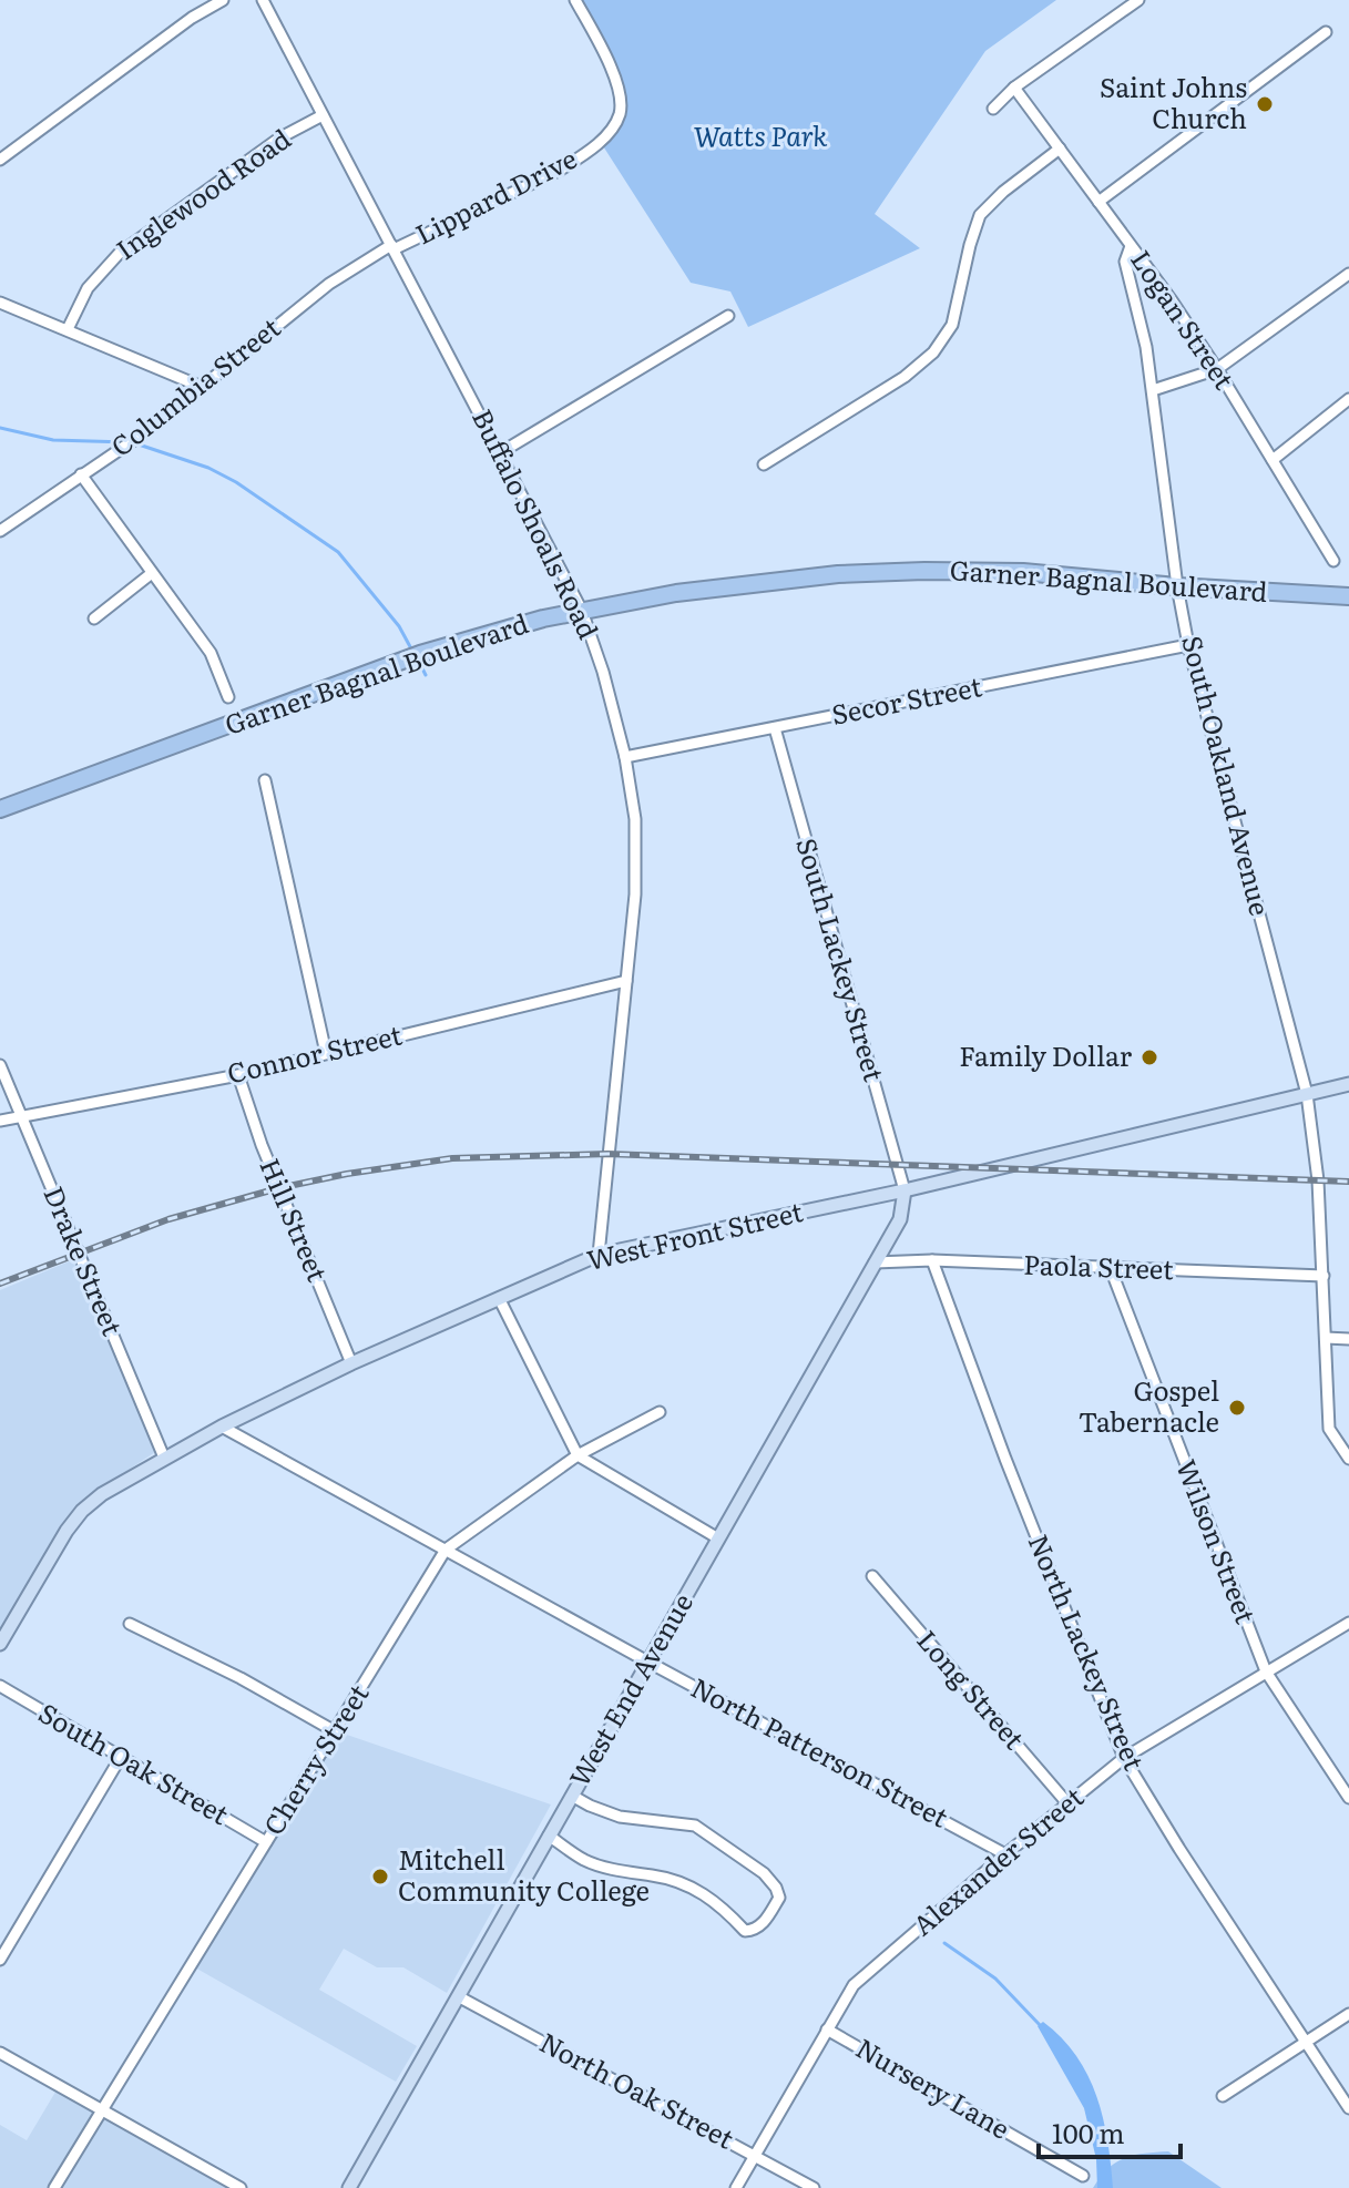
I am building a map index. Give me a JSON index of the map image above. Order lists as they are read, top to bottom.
{
  "streets": {
    "highway": ["Garner Bagnal Boulevard"],
    "main road": ["West Front Street", "West End Avenue"],
    "street": [
      "Inglewood Road",
      "Lippard Drive",
      "Logan Street",
      "Columbia Street",
      "Buffalo Shoals Road",
      "Secor Street",
      "South Oakland Avenue",
      "South Lackey Street",
      "Connor Street",
      "Hill Street",
      "Drake Street",
      "Paola Street",
      "Wilson Street",
      "North Lackey Street",
      "Long Street",
      "North Patterson Street",
      "Cherry Street",
      "South Oak Street",
      "Alexander Street",
      "Nursery Lane",
      "North Oak Street"
    ]
  },
  "crossings": [
    ["Inglewood Road", "Buffalo Shoals Road"],
    ["Lippard Drive", "Columbia Street"],
    ["Lippard Drive", "Buffalo Shoals Road"],
    ["Logan Street", "South Oakland Avenue"],
    ["Columbia Street", "Buffalo Shoals Road"],
    ["Buffalo Shoals Road", "Garner Bagnal Boulevard"],
    ["Buffalo Shoals Road", "Secor Street"],
    ["Buffalo Shoals Road", "Connor Street"],
    ["Buffalo Shoals Road", "West Front Street"],
    ["Garner Bagnal Boulevard", "South Oakland Avenue"],
    ["Secor Street", "South Oakland Avenue"],
    ["Secor Street", "South Lackey Street"],
    ["South Oakland Avenue", "West Front Street"],
    ["South Oakland Avenue", "Paola Street"],
    ["South Lackey Street", "West Front Street"],
    ["South Lackey Street", "West End Avenue"],
    ["Connor Street", "Hill Street"],
    ["Connor Street", "Drake Street"],
    ["Hill Street", "West Front Street"],
    ["West Front Street", "Drake Street"],
    ["West Front Street", "West End Avenue"],
    ["West Front Street", "North Patterson Street"],
    ["Paola Street", "Wilson Street"],
    ["Paola Street", "North Lackey Street"],
    ["Paola Street", "West End Avenue"],
    ["Wilson Street", "Alexander Street"],
    ["North Lackey Street", "Alexander Street"],
    ["West End Avenue", "North Patterson Street"],
    ["West End Avenue", "North Oak Street"],
    ["Long Street", "Alexander Street"],
    ["North Patterson Street", "Cherry Street"],
    ["North Patterson Street", "Alexander Street"],
    ["Cherry Street", "South Oak Street"],
    ["Alexander Street", "Nursery Lane"],
    ["Alexander Street", "North Oak Street"]
  ],
  "parks": ["Watts Park"],
  "places": [
    "Saint Johns Church",
    "Family Dollar",
    "Gospel Tabernacle",
    "Mitchell Community College"
  ],
  "scale_bar": "100 m"
}
